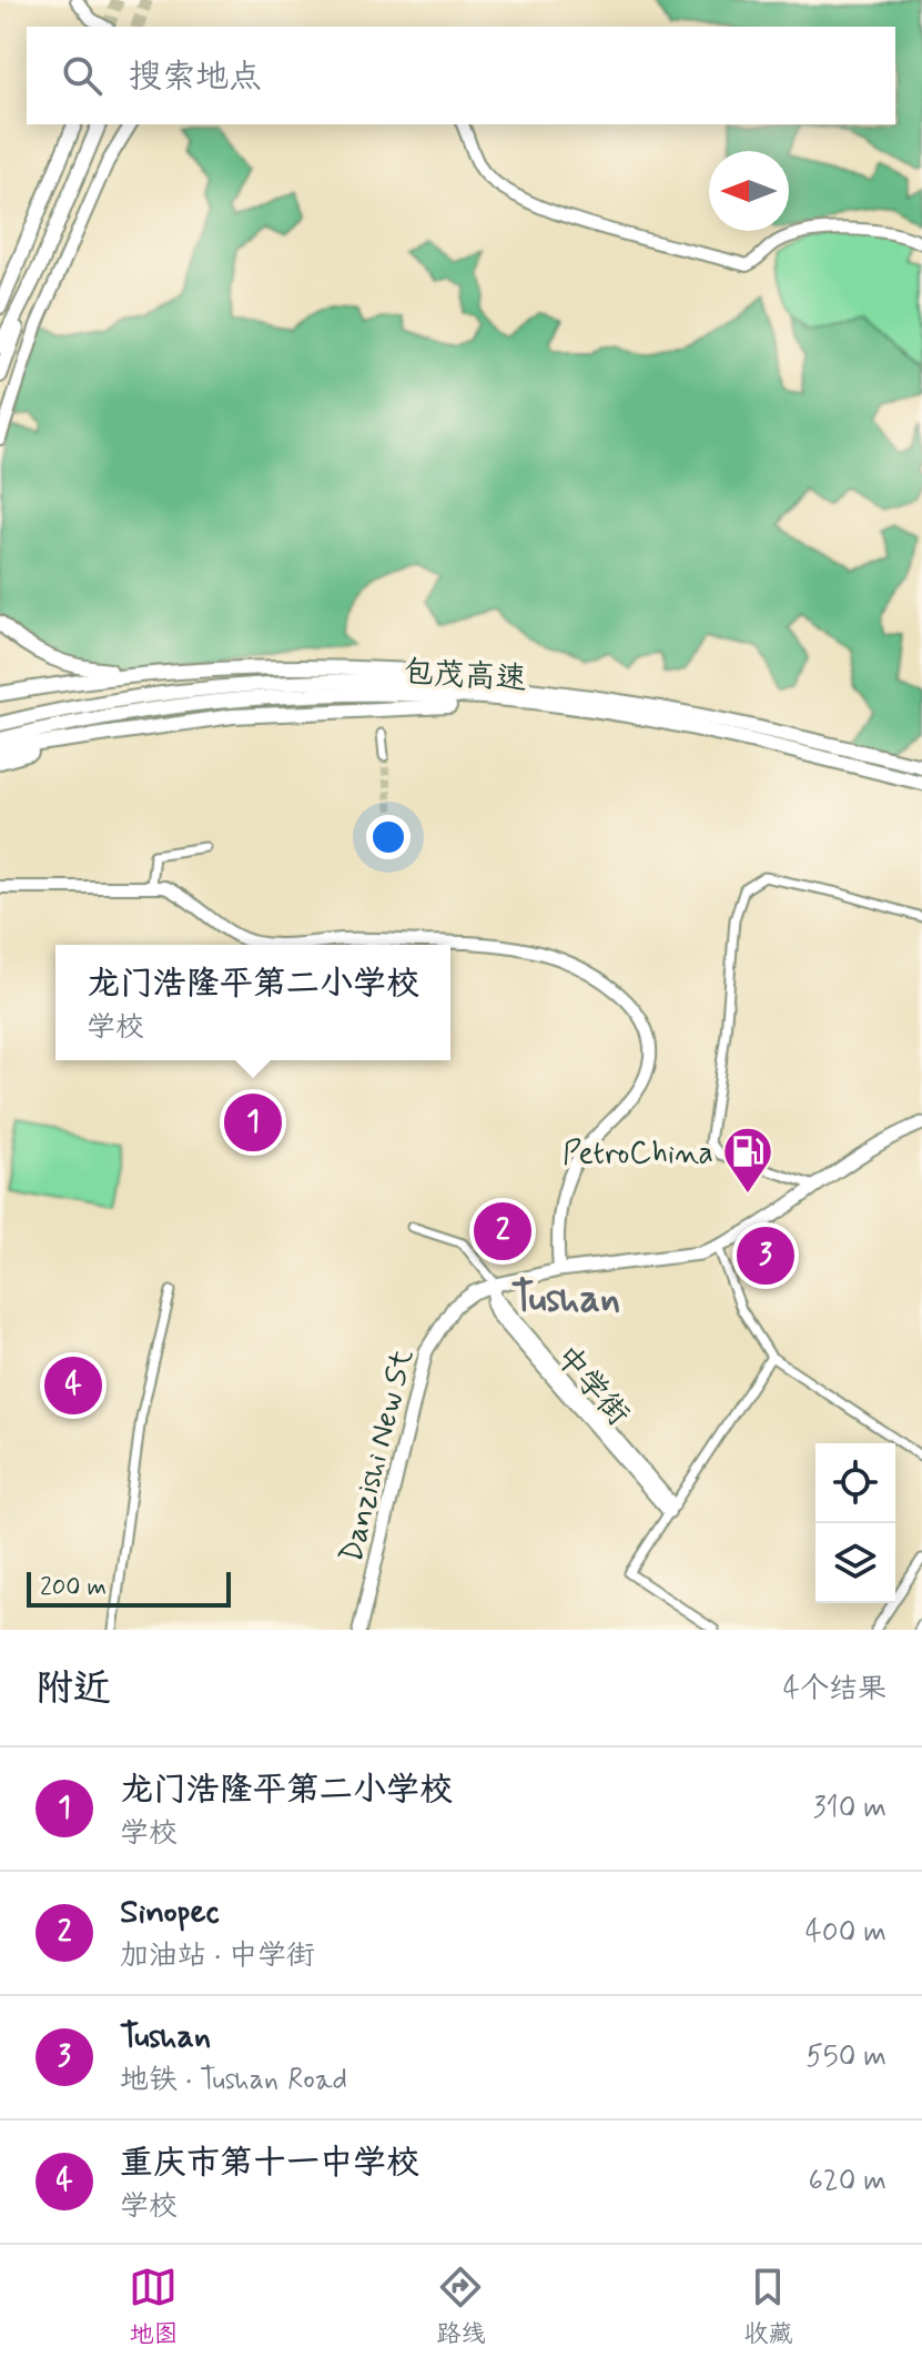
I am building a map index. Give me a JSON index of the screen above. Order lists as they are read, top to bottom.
{
  "streets": {
    "highway": ["包茂高速"],
    "main road": ["Danzishi New St"],
    "street": ["中学街"]
  },
  "crossings": [
    ["中学街", "Danzishi New St"]
  ],
  "districts": ["Tushan"],
  "places": {
    "fuel station": ["PetroChina"]
  },
  "scale_bar": "200 m",
  "north": "left",
  "page": {
    "search": "搜索地点",
    "popup": ["龙门浩隆平第二小学校", "学校"],
    "pins": [
      "1",
      "2",
      "3",
      "4"
    ],
    "scale": "200 m",
    "heading": ["附近", "4个结果"],
    "list": [
      {
        "mark": "1",
        "name": "龙门浩隆平第二小学校",
        "note": "学校",
        "value": "310 m"
      },
      {
        "mark": "2",
        "name": "Sinopec",
        "note": "加油站 · 中学街",
        "value": "400 m"
      },
      {
        "mark": "3",
        "name": "Tushan",
        "note": "地铁 · Tushan Road",
        "value": "550 m"
      },
      {
        "mark": "4",
        "name": "重庆市第十一中学校",
        "note": "学校",
        "value": "620 m"
      }
    ],
    "nav": ["地图", "路线", "收藏"]
  }
}
